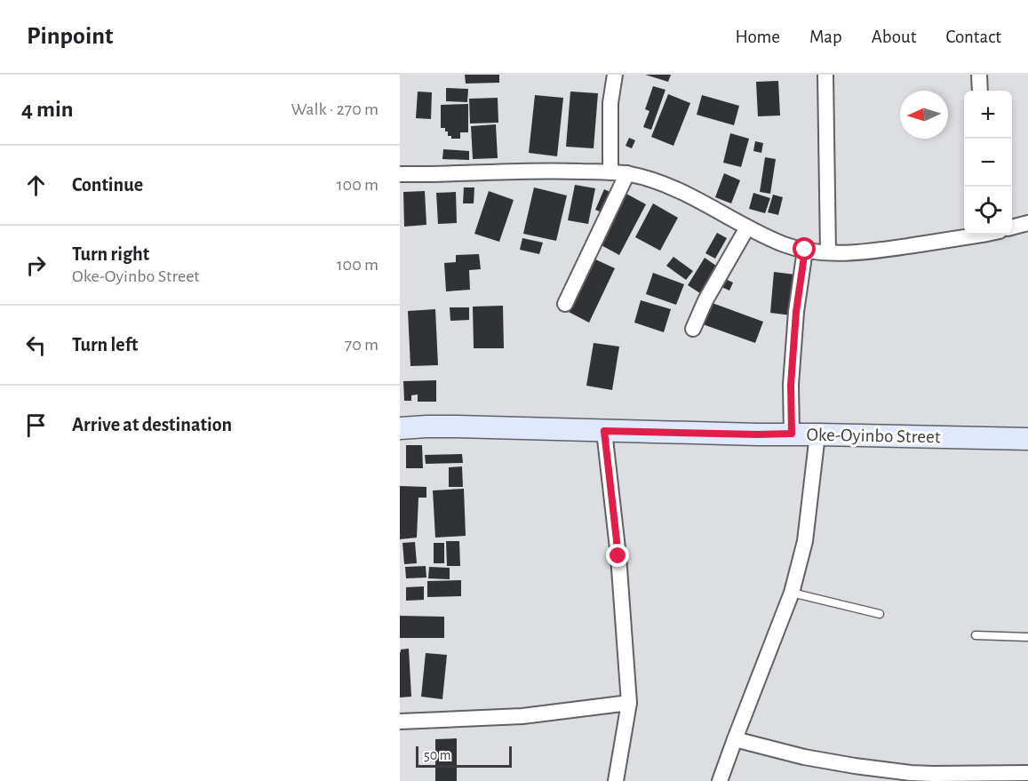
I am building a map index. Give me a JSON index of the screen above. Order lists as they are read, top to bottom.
{
  "streets": {
    "main road": ["Oke-Oyinbo Street"]
  },
  "scale_bar": "50 m",
  "north": "left",
  "page": {
    "header": "Pinpoint",
    "nav": [
      "Home",
      "Map",
      "About",
      "Contact"
    ],
    "heading": ["4 min", "Walk · 270 m"],
    "map_buttons": ["+", "−"],
    "list": [
      ["Continue", "100 m"],
      ["Turn right", "Oke-Oyinbo Street", "100 m"],
      ["Turn left", "70 m"],
      "Arrive at destination"
    ],
    "scale": "50 m"
  }
}
